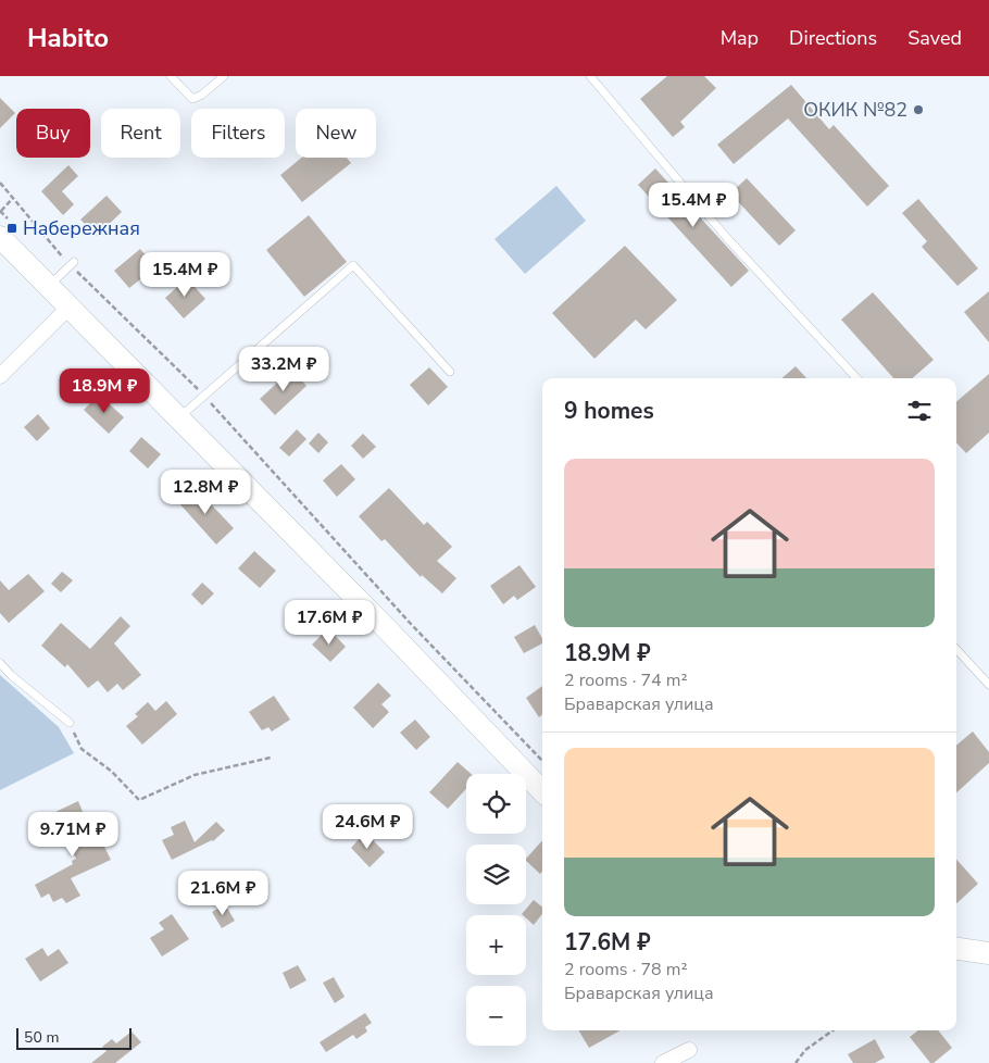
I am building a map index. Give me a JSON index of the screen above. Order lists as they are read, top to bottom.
{
  "places": {
    "other": ["ОКИК №82"],
    "transit": ["Набережная"]
  },
  "scale_bar": "50 m",
  "page": {
    "header": "Habito",
    "nav": ["Map", "Directions", "Saved"],
    "chip": [
      "Buy",
      "Rent",
      "Filters",
      "New"
    ],
    "price": [
      "15.4M ₽",
      "15.4M ₽",
      "33.2M ₽",
      "18.9M ₽",
      "12.8M ₽",
      "17.6M ₽",
      "24.6M ₽",
      "9.71M ₽",
      "21.6M ₽"
    ],
    "heading": "9 homes",
    "list": [
      {
        "name": "18.9M ₽",
        "note": "2 rooms · 74 m² · Браварская улица"
      },
      {
        "name": "17.6M ₽",
        "note": "2 rooms · 78 m² · Браварская улица"
      }
    ],
    "map_buttons": ["+", "−"],
    "scale": "50 m"
  }
}
